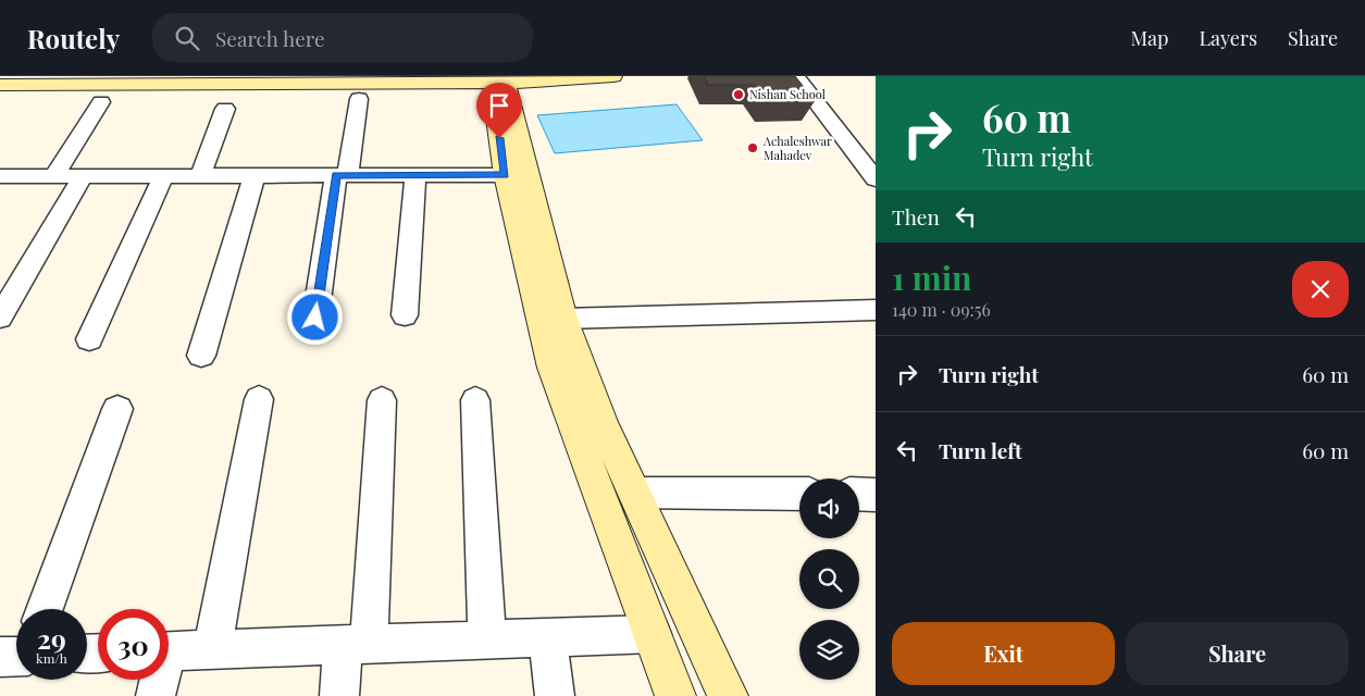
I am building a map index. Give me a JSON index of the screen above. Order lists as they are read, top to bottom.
{
  "places": ["Nishan School", "Achaleshwar Mahadev"],
  "page": {
    "header": "Routely",
    "search": "Search here",
    "nav": ["Map", "Layers", "Share"],
    "turn": ["60 m", "Turn right"],
    "then": "Then",
    "heading": ["1 min", "140 m · 09:56"],
    "list": [
      {
        "name": "Turn right",
        "value": "60 m"
      },
      {
        "name": "Turn left",
        "value": "60 m"
      }
    ],
    "speed": "29 km/h",
    "limit": "30",
    "buttons": ["Exit", "Share"]
  }
}
